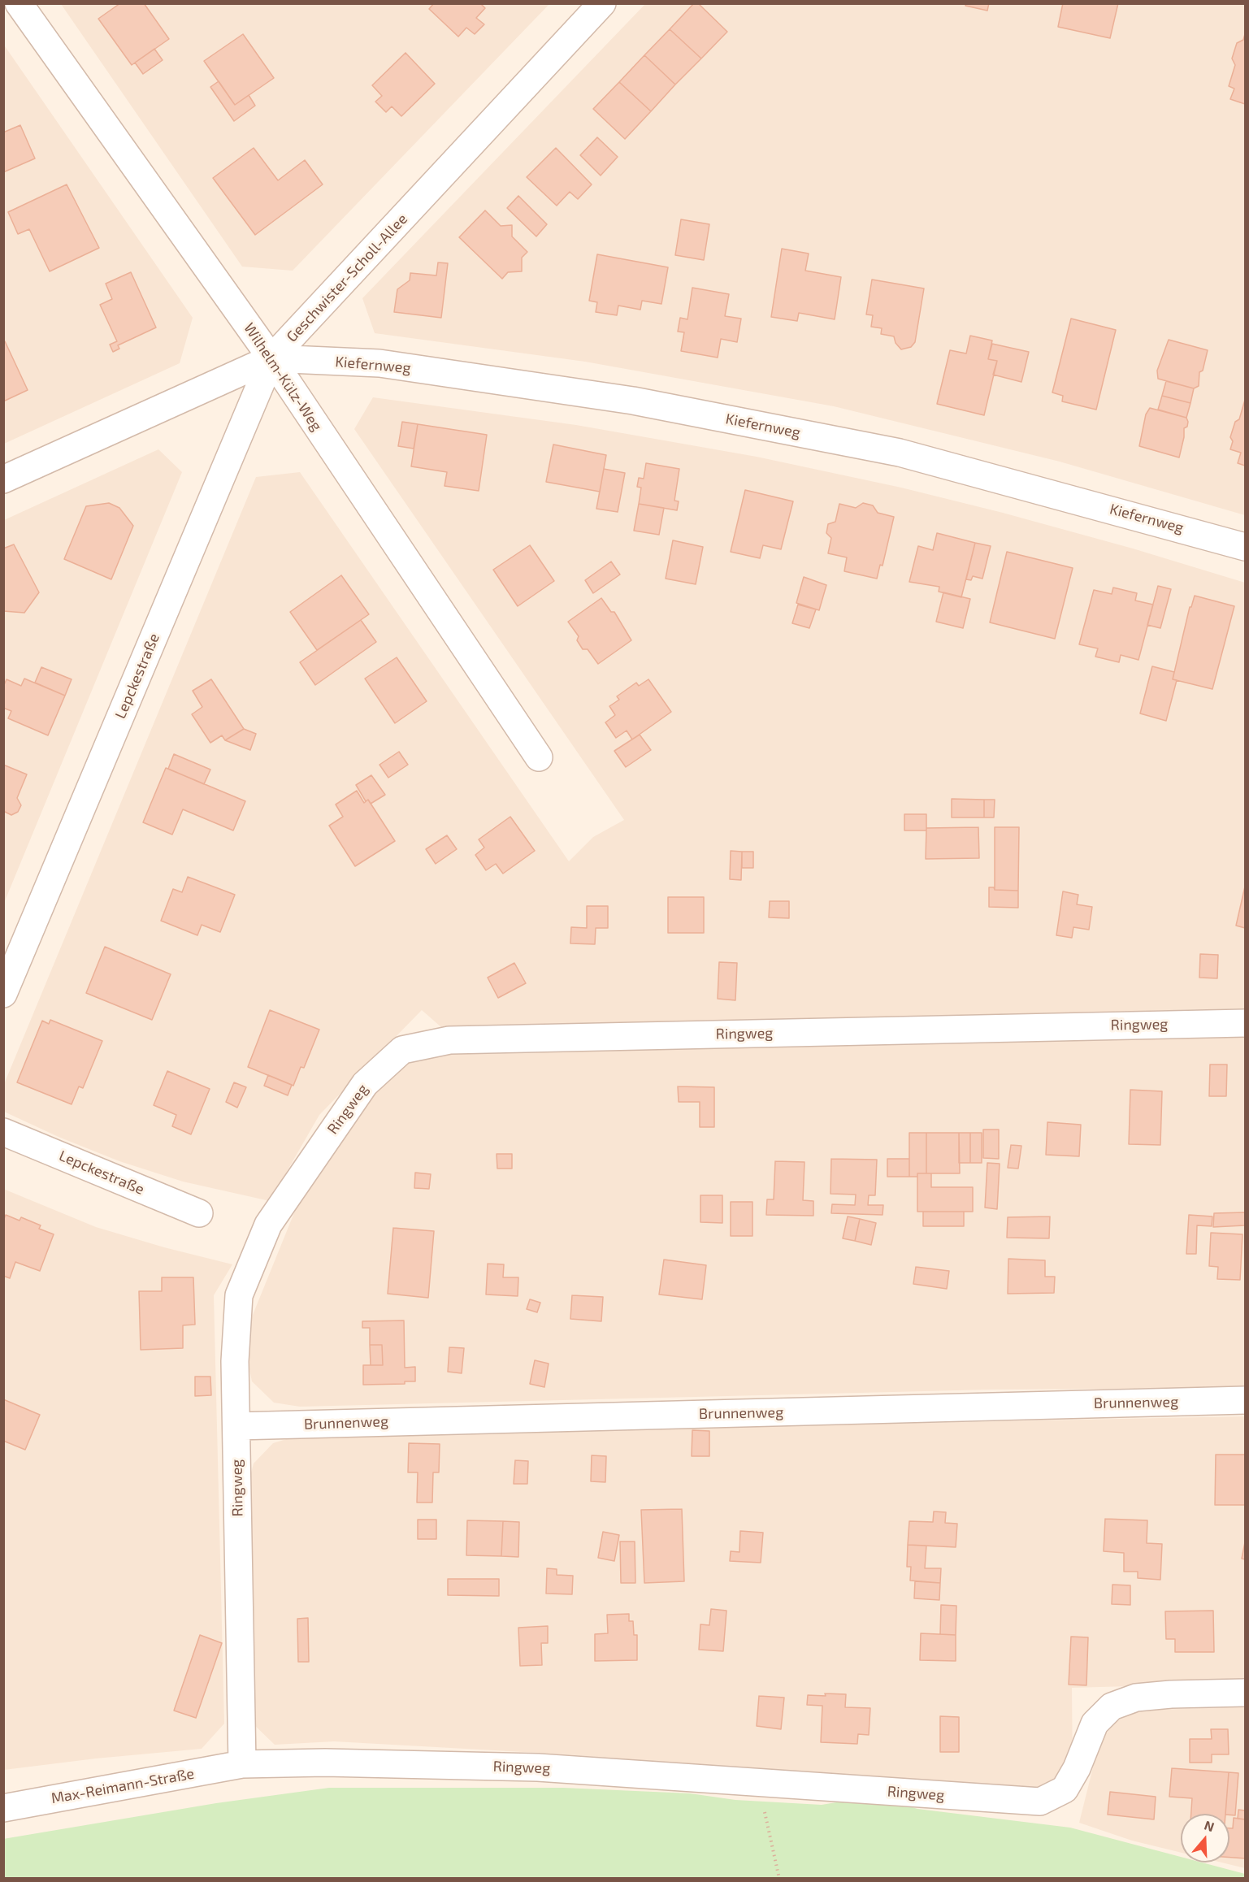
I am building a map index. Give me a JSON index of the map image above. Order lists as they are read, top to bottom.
{
  "streets": {
    "street": [
      "Geschwister-Scholl-Allee",
      "Kiefernweg",
      "Wilhelm-Külz-Weg",
      "Lepckestraße",
      "Ringweg",
      "Brunnenweg",
      "Max-Reimann-Straße"
    ]
  },
  "crossings": [
    ["Geschwister-Scholl-Allee", "Kiefernweg"],
    ["Geschwister-Scholl-Allee", "Wilhelm-Külz-Weg"],
    ["Geschwister-Scholl-Allee", "Lepckestraße"],
    ["Kiefernweg", "Wilhelm-Külz-Weg"],
    ["Kiefernweg", "Lepckestraße"],
    ["Wilhelm-Külz-Weg", "Lepckestraße"],
    ["Ringweg", "Brunnenweg"],
    ["Ringweg", "Max-Reimann-Straße"]
  ],
  "north": "top"
}
